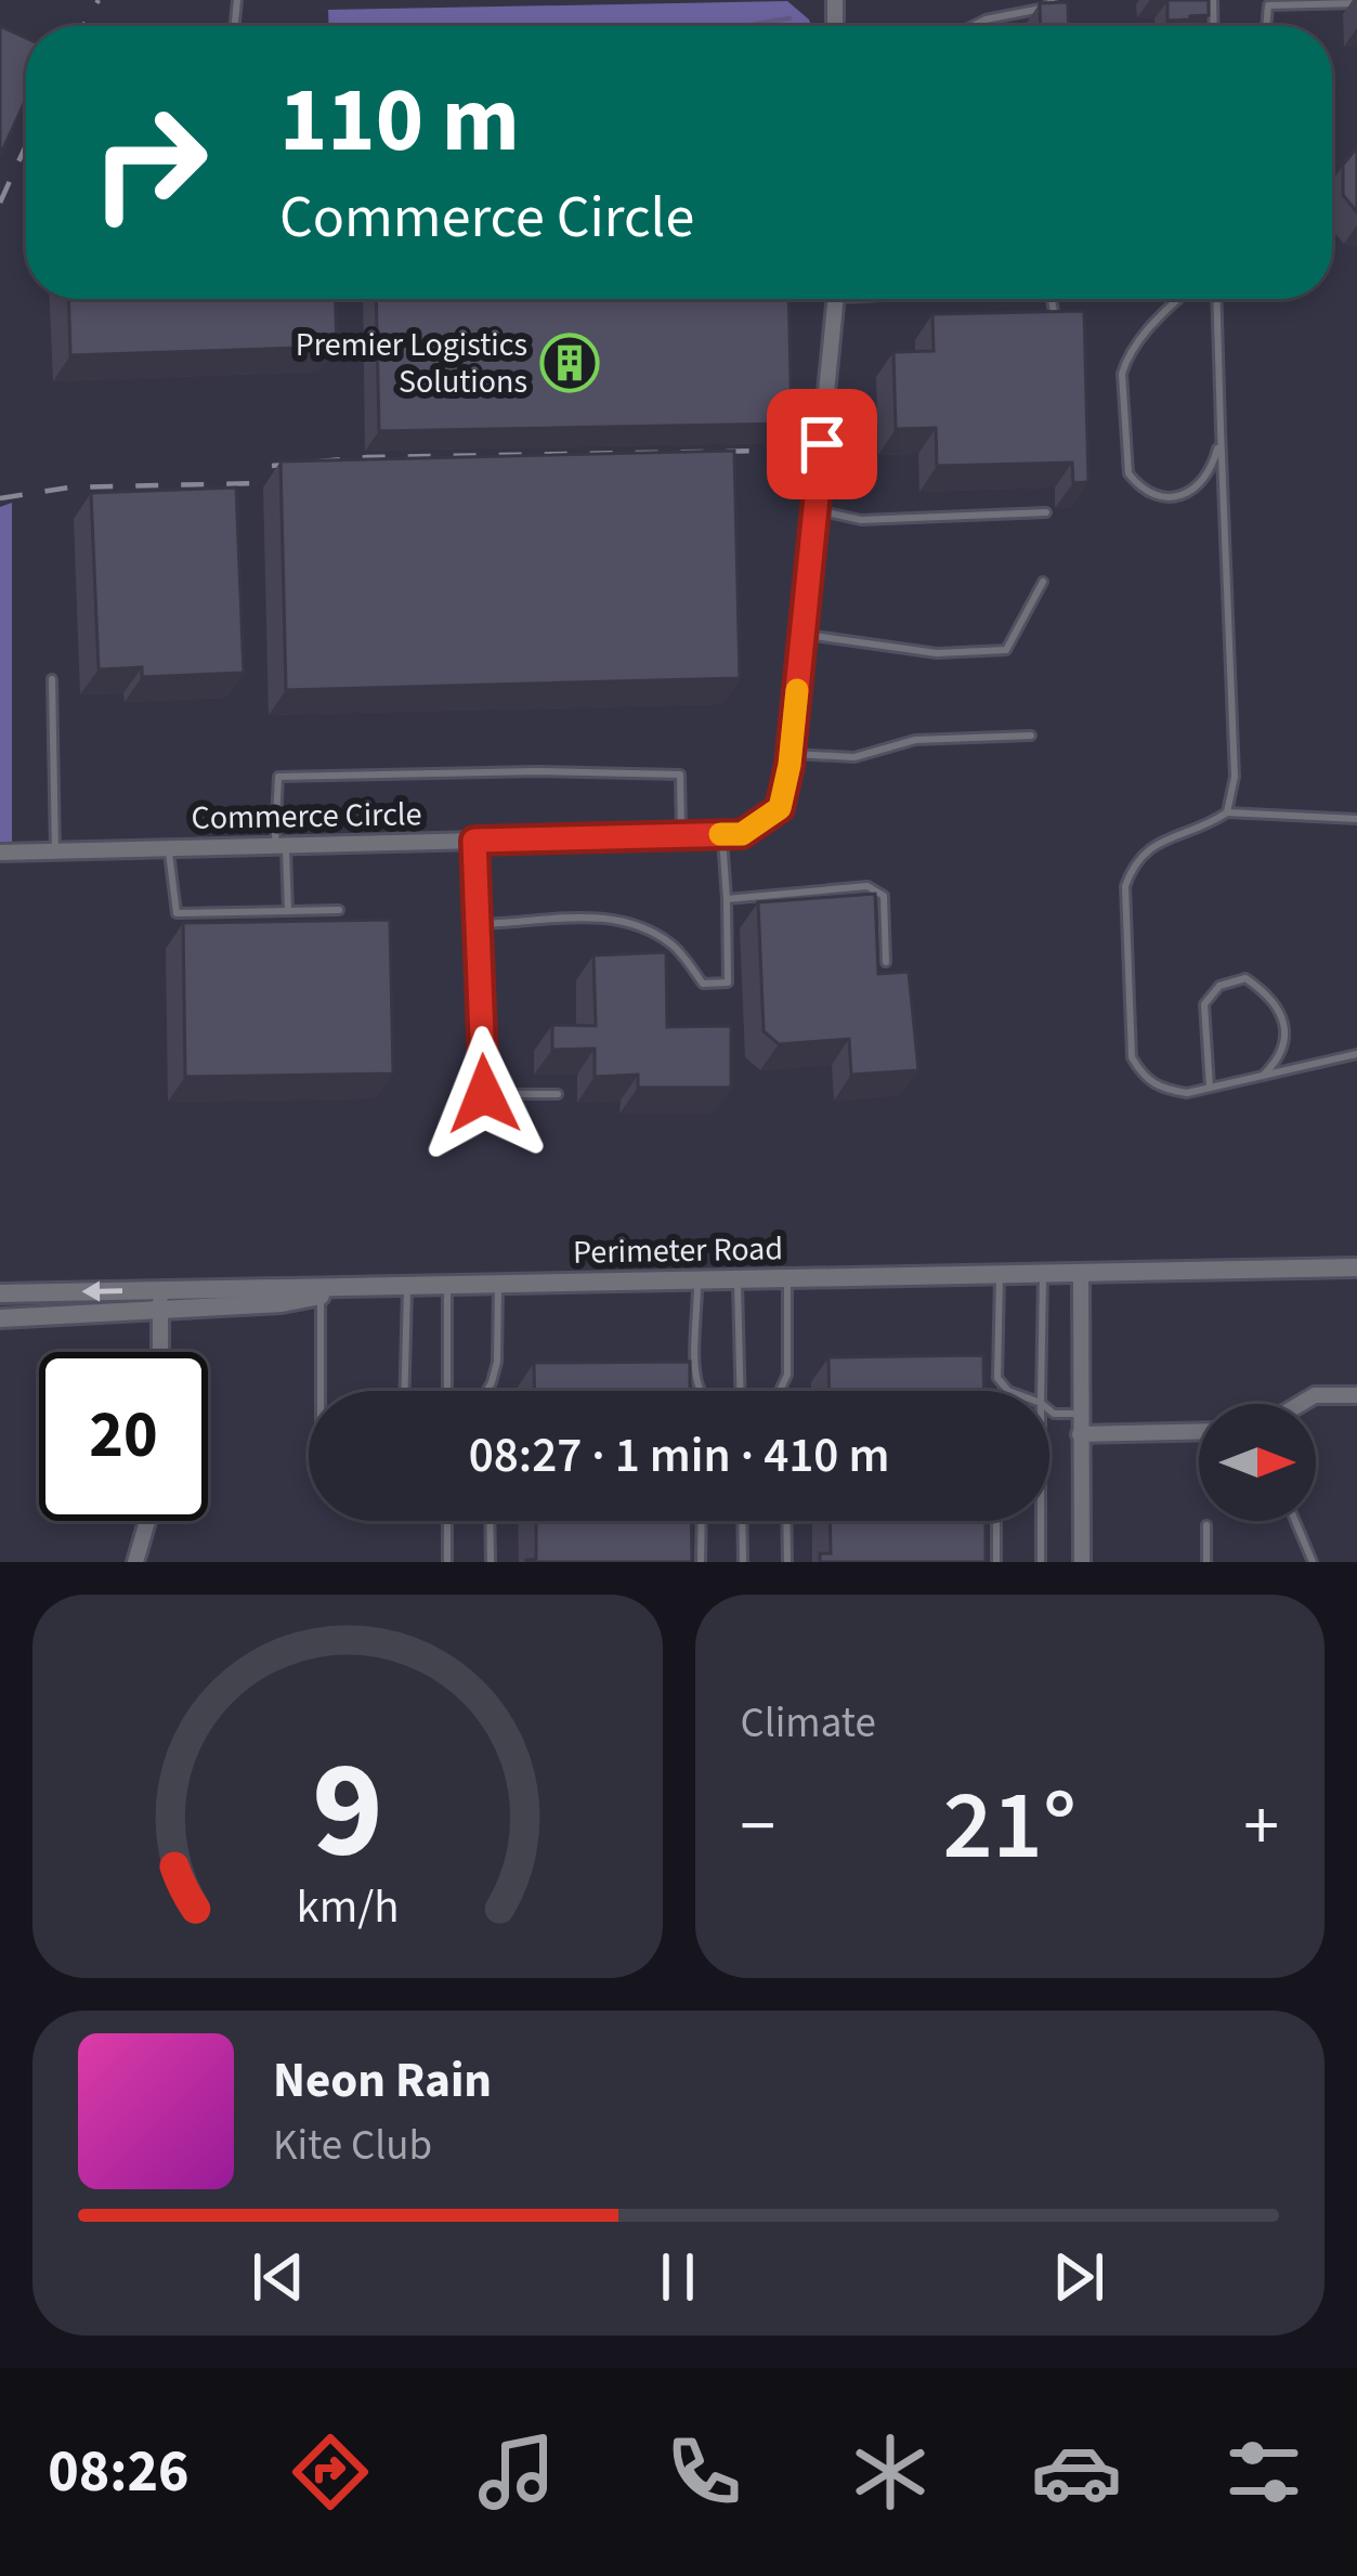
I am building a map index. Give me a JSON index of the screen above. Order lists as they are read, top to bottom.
{
  "streets": {
    "street": ["Commerce Circle", "Perimeter Road"]
  },
  "places": {
    "building": ["Premier Logistics Solutions"]
  },
  "north": "right",
  "page": {
    "turn": ["110 m", "Commerce Circle"],
    "limit": "20",
    "trip": "08:27 · 1 min · 410 m",
    "tile": "Climate",
    "heat": ["−", "21°", "+"],
    "song": ["Neon Rain", "Kite Club"],
    "tabs": "08:26",
    "gauge": ["9", "km/h"]
  }
}
